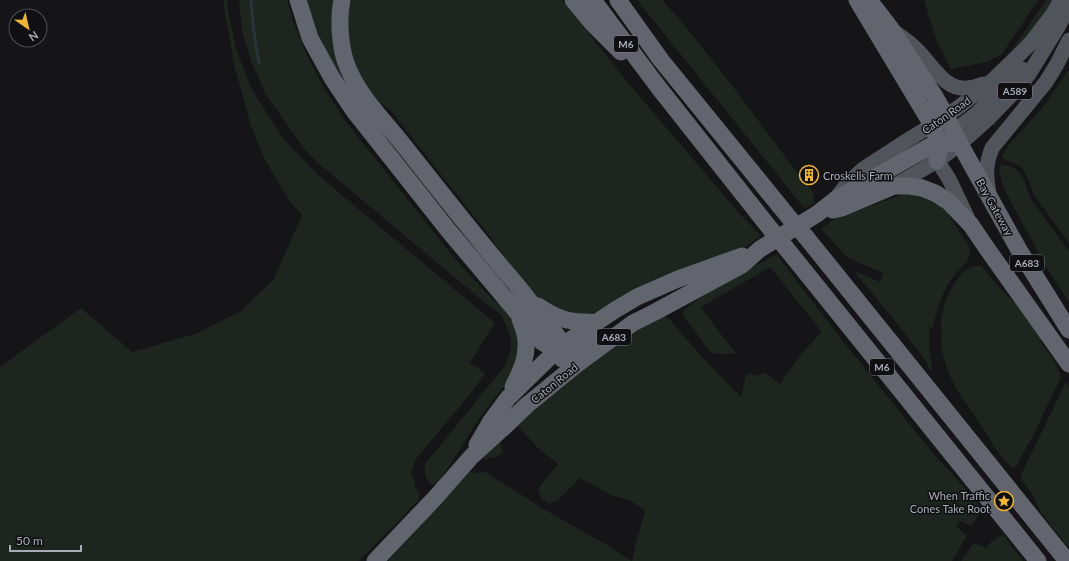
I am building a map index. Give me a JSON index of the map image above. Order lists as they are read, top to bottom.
{
  "streets": {
    "highway": [
      "M6",
      "Caton Road",
      "Bay Gateway",
      "A683"
    ],
    "main road": ["A589"]
  },
  "crossings": [
    ["A589", "Bay Gateway"],
    ["A589", "A683"],
    ["Caton Road", "A683"],
    ["Bay Gateway", "A683"]
  ],
  "places": {
    "building": ["Croskells Farm"],
    "place": ["When Traffic Cones Take Root"]
  },
  "scale_bar": "50 m",
  "north": "bottom right"
}
